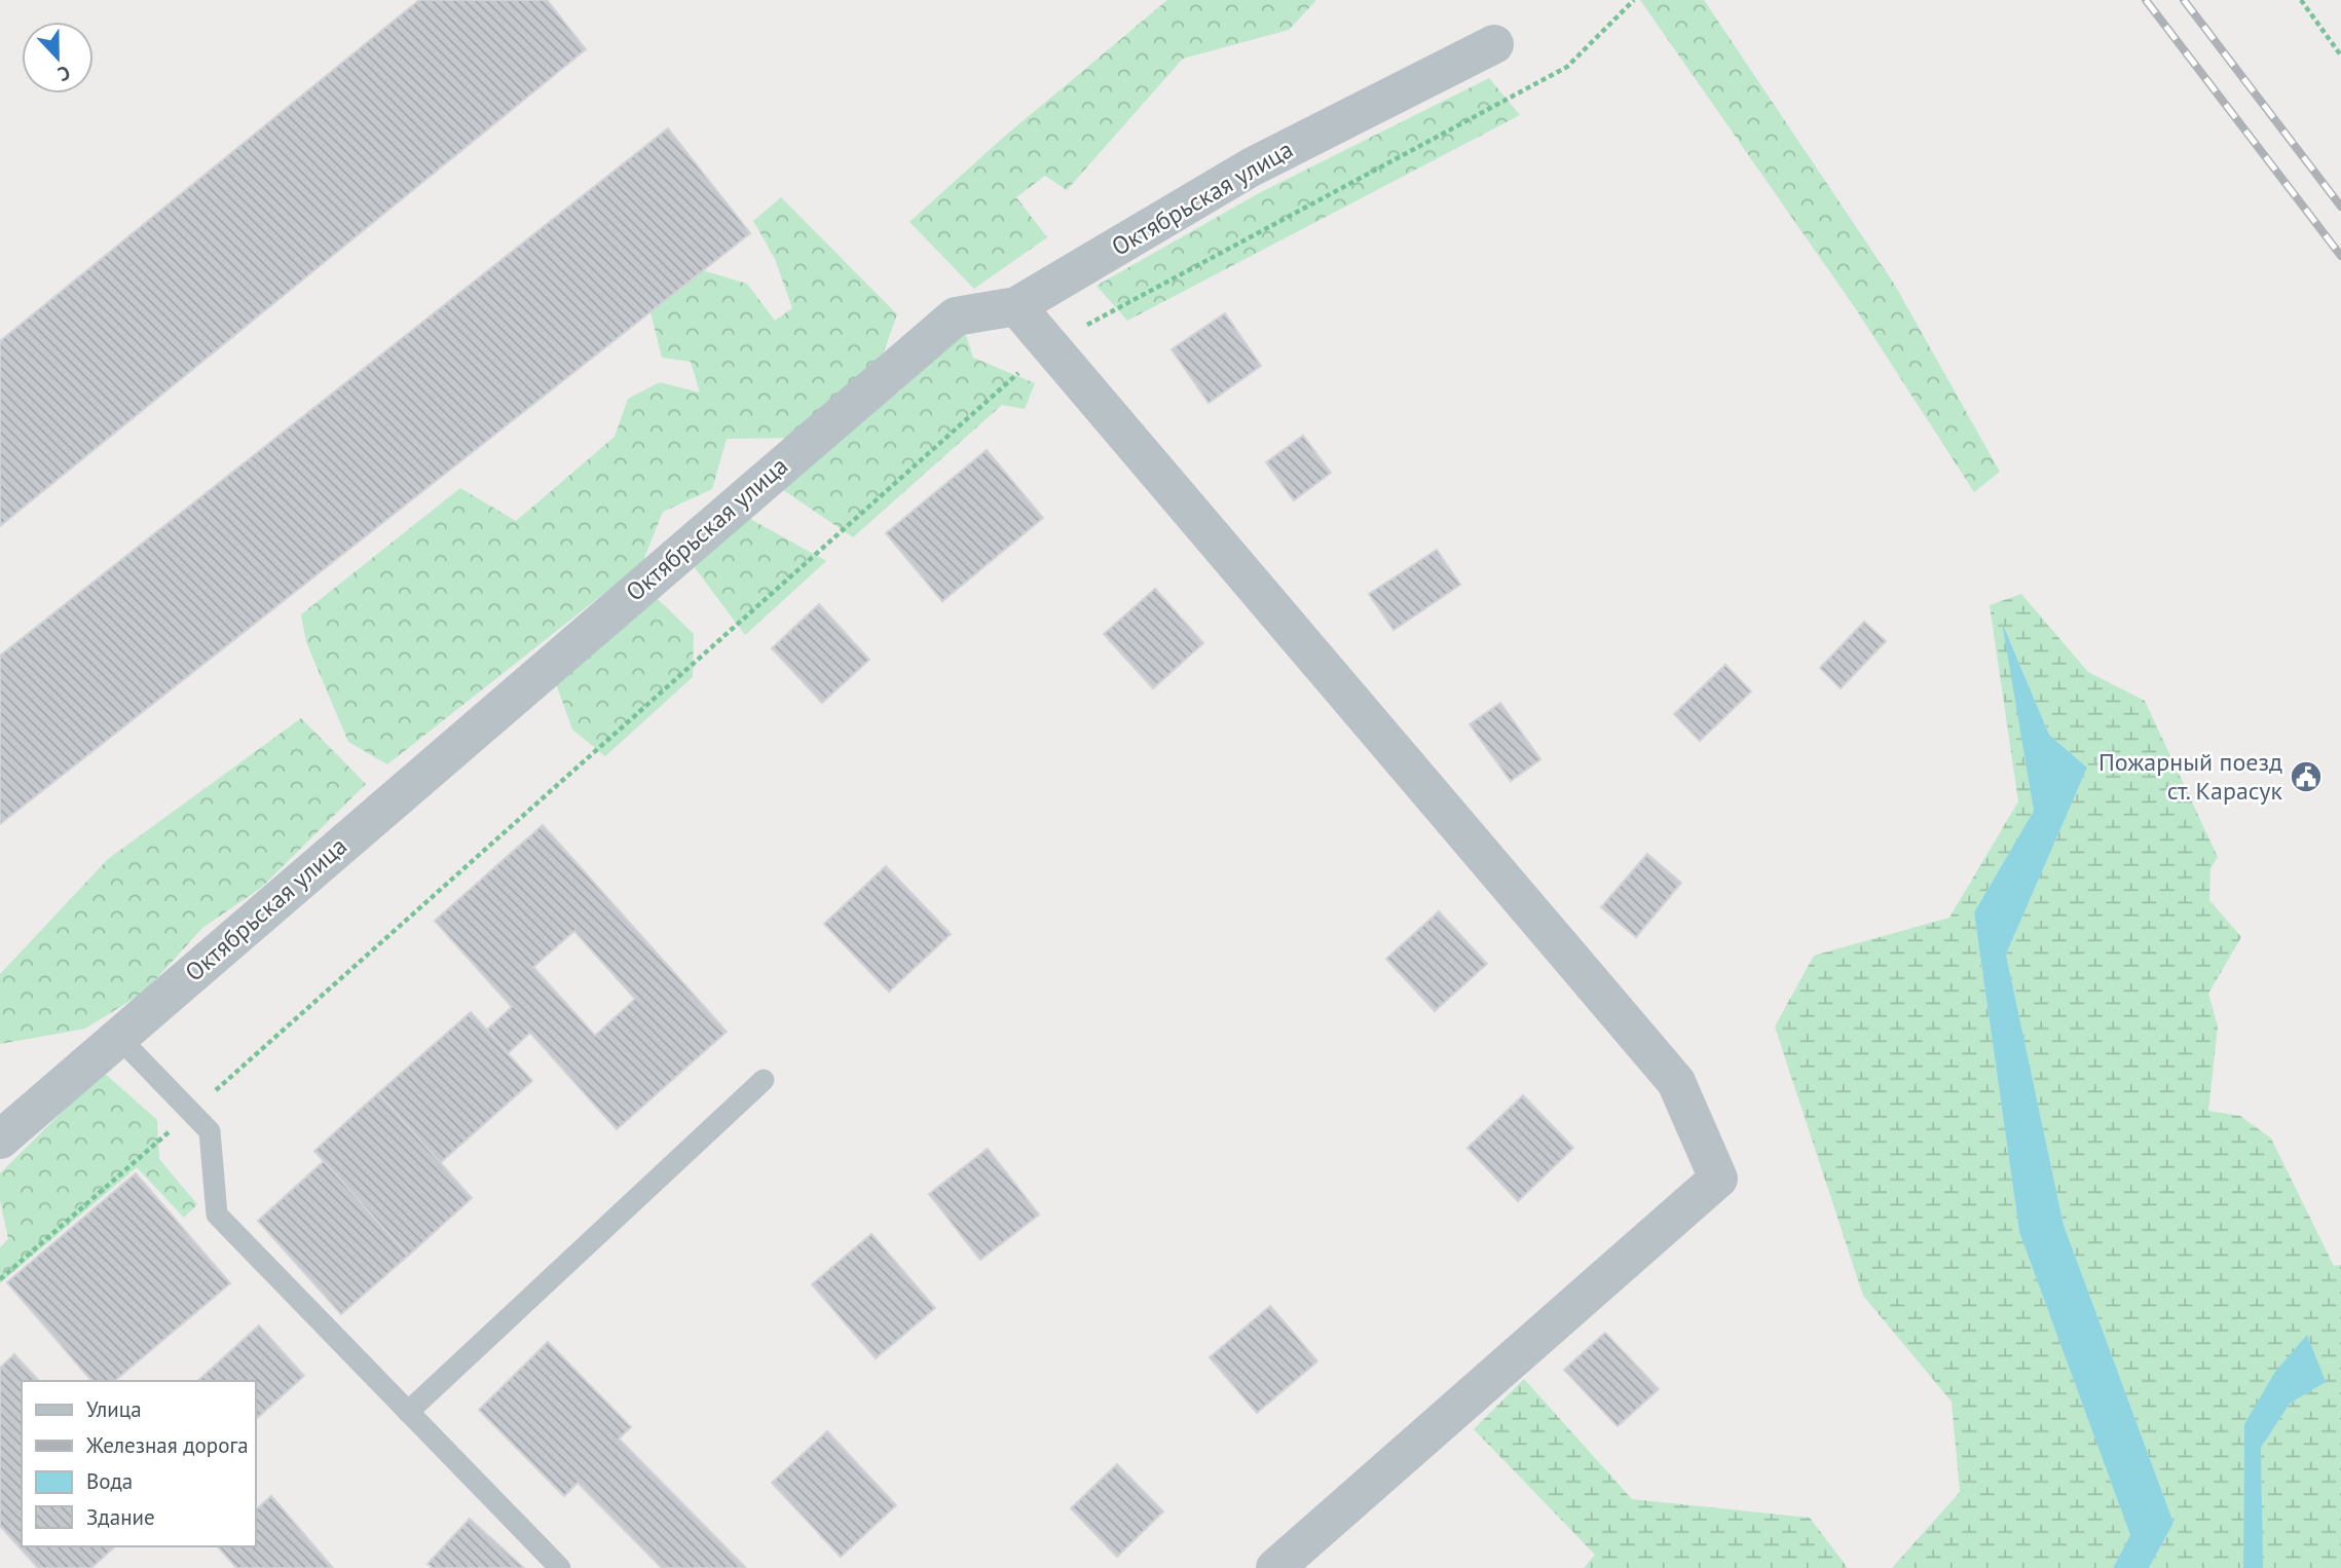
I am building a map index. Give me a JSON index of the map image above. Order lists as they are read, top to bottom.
{
  "streets": {
    "street": ["Октябрьская улица"]
  },
  "places": {
    "public building": ["Пожарный поезд ст. Карасук"]
  },
  "legend": [
    "Улица",
    "Железная дорога",
    "Вода",
    "Здание"
  ],
  "north": "bottom"
}
